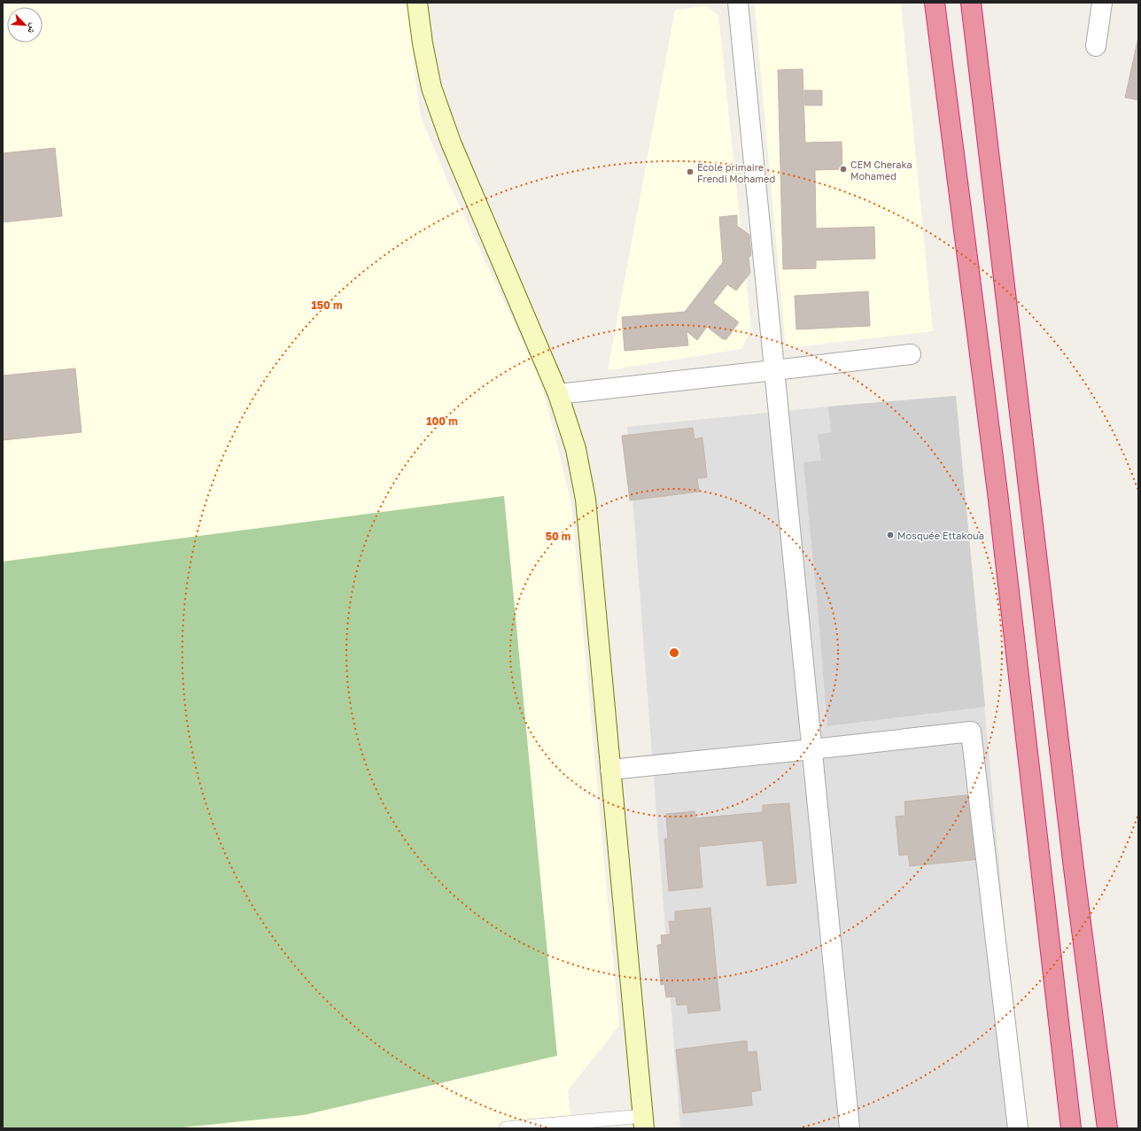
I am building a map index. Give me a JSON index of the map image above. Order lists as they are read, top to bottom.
{
  "places": ["CEM Cheraka Mohamed", "Ecole primaire Frendi Mohamed", "Mosquée Ettakoua"],
  "north": "bottom right",
  "rings": ["150 m", "100 m", "50 m"]
}
